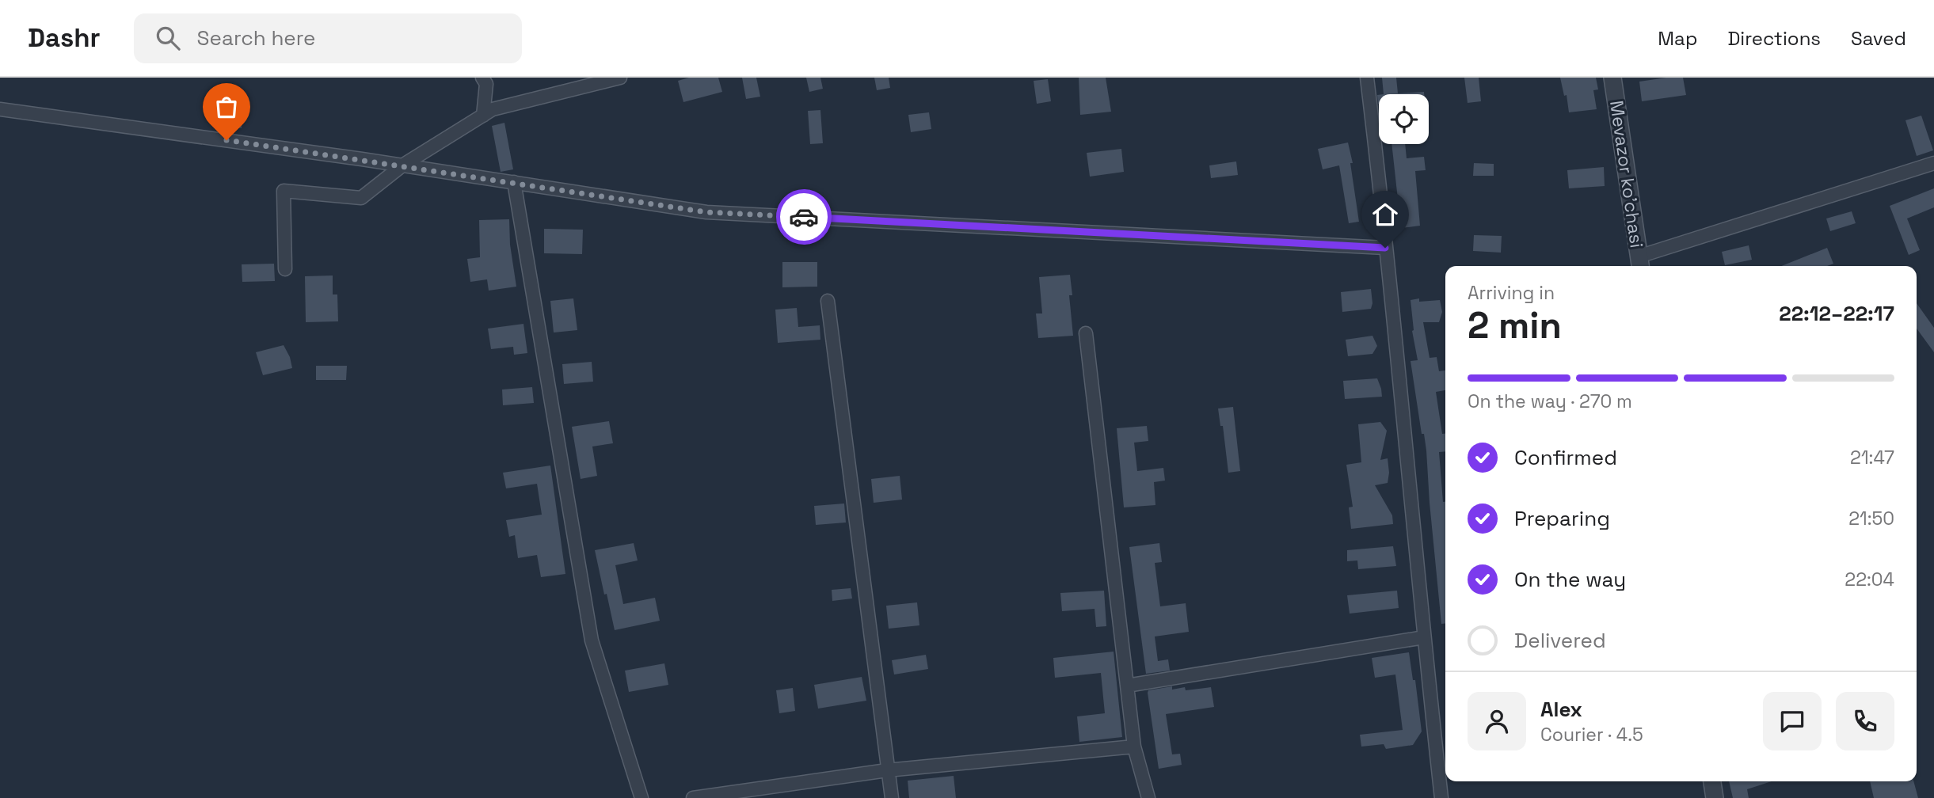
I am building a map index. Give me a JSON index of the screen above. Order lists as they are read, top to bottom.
{
  "streets": {
    "street": ["Mevazor ko'chasi"]
  },
  "page": {
    "header": "Dashr",
    "search": "Search here",
    "nav": ["Map", "Directions", "Saved"],
    "heading": ["2 min", "Arriving in", "22:12–22:17"],
    "panel": ["Alex", "Courier · 4.5"],
    "bar": "On the way · 270 m",
    "list": [
      ["Confirmed", "21:47"],
      ["Preparing", "21:50"],
      ["On the way", "22:04"],
      "Delivered"
    ]
  }
}
